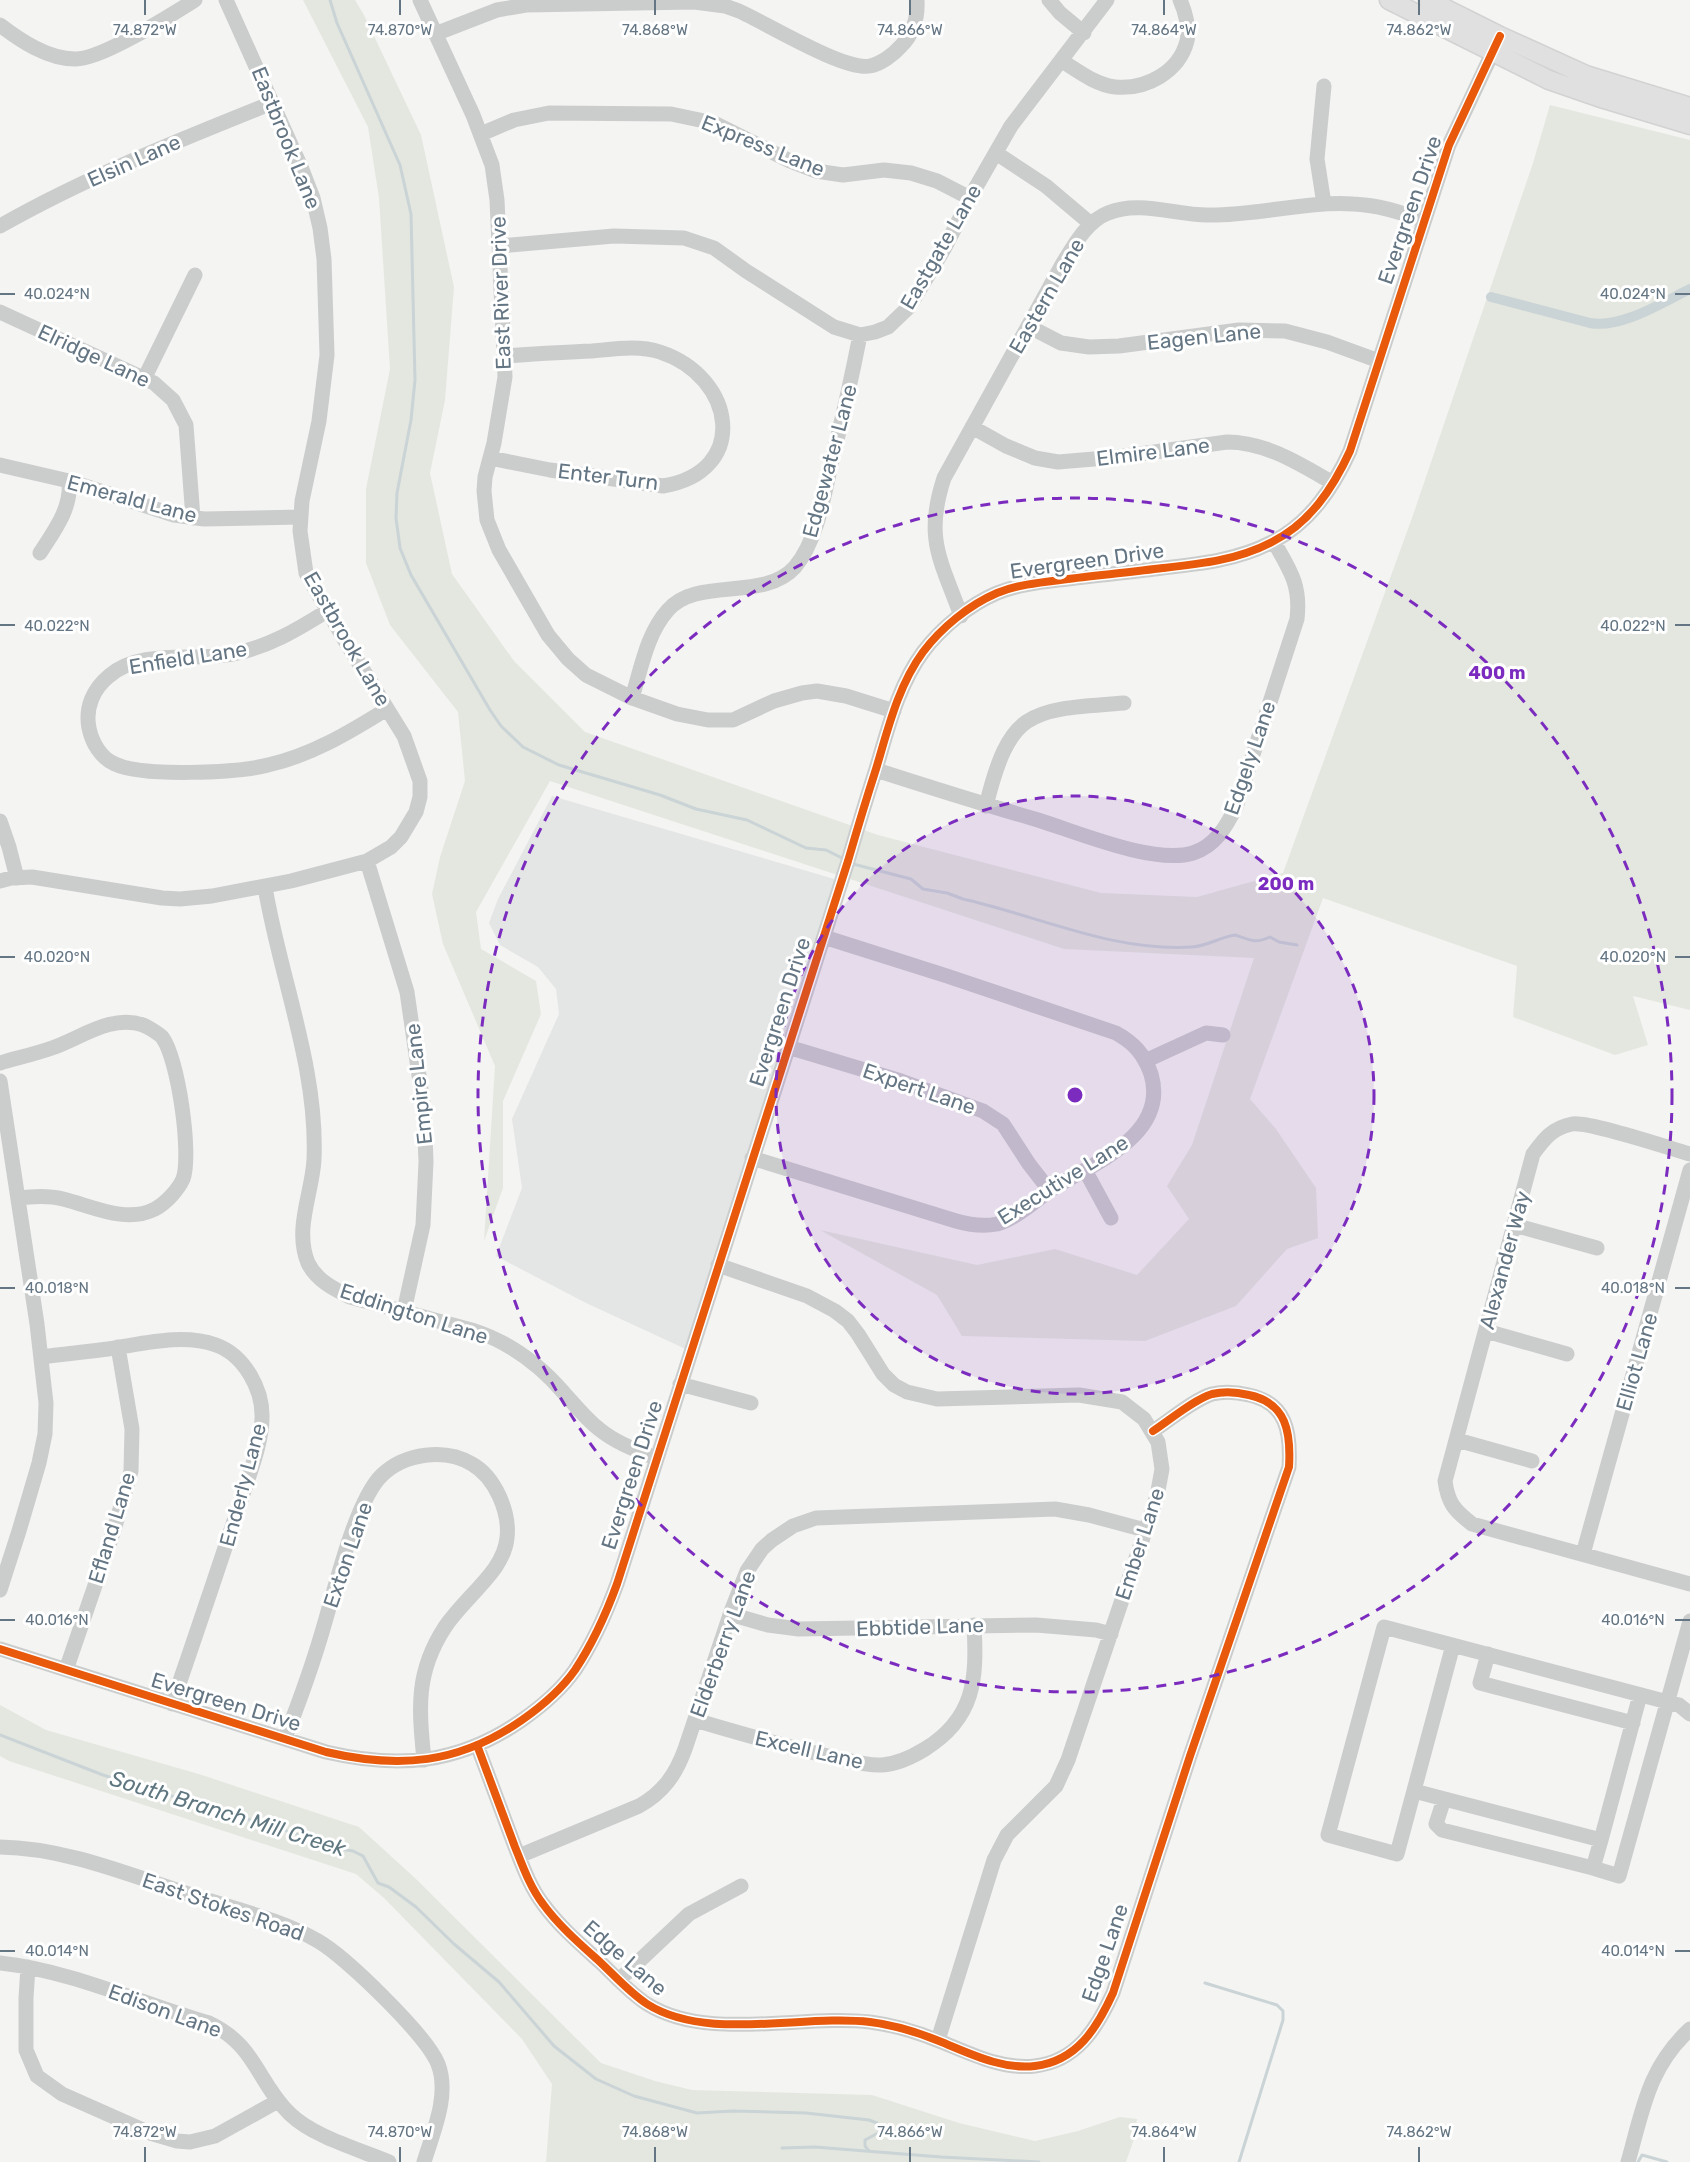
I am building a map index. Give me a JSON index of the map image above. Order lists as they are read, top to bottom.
{
  "streets": {
    "street": [
      "Eastbrook Lane",
      "Express Lane",
      "Elsin Lane",
      "Evergreen Drive",
      "Eastgate Lane",
      "East River Drive",
      "Eastern Lane",
      "Eagen Lane",
      "Elridge Lane",
      "Elmire Lane",
      "Edgewater Lane",
      "Enter Turn",
      "Emerald Lane",
      "Enfield Lane",
      "Edgely Lane",
      "Empire Lane",
      "Expert Lane",
      "Executive Lane",
      "Alexander Way",
      "Eddington Lane",
      "Elliot Lane",
      "Enderly Lane",
      "Efland Lane",
      "Ember Lane",
      "Exton Lane",
      "Ebbtide Lane",
      "Elderberry Lane",
      "Excell Lane",
      "East Stokes Road",
      "Edge Lane",
      "Edison Lane"
    ]
  },
  "crossings": [
    ["Eastbrook Lane", "Elsin Lane"],
    ["Eastbrook Lane", "Emerald Lane"],
    ["Eastbrook Lane", "Enfield Lane"],
    ["Eastbrook Lane", "Empire Lane"],
    ["Eastbrook Lane", "Eddington Lane"],
    ["Express Lane", "Eastgate Lane"],
    ["Express Lane", "East River Drive"],
    ["Evergreen Drive", "East River Drive"],
    ["Evergreen Drive", "Eastern Lane"],
    ["Evergreen Drive", "Eagen Lane"],
    ["Evergreen Drive", "Elmire Lane"],
    ["Evergreen Drive", "Edgely Lane"],
    ["Evergreen Drive", "Expert Lane"],
    ["Evergreen Drive", "Executive Lane"],
    ["Evergreen Drive", "Eddington Lane"],
    ["Evergreen Drive", "Enderly Lane"],
    ["Evergreen Drive", "Efland Lane"],
    ["Evergreen Drive", "Ember Lane"],
    ["Evergreen Drive", "Exton Lane"],
    ["Evergreen Drive", "Edge Lane"],
    ["Eastgate Lane", "Edgewater Lane"],
    ["East River Drive", "Edgewater Lane"],
    ["East River Drive", "Enter Turn"],
    ["Eastern Lane", "Eagen Lane"],
    ["Eastern Lane", "Elmire Lane"],
    ["Elridge Lane", "Emerald Lane"],
    ["Empire Lane", "Eddington Lane"],
    ["Expert Lane", "Executive Lane"],
    ["Alexander Way", "Elliot Lane"],
    ["Enderly Lane", "Efland Lane"],
    ["Ember Lane", "Ebbtide Lane"],
    ["Ember Lane", "Elderberry Lane"],
    ["Ember Lane", "Edge Lane"],
    ["Ebbtide Lane", "Elderberry Lane"],
    ["Ebbtide Lane", "Excell Lane"],
    ["Elderberry Lane", "Excell Lane"],
    ["Elderberry Lane", "Edge Lane"]
  ],
  "water": ["South Branch Mill Creek"],
  "coordinates": [
    "74.872°W",
    "74.870°W",
    "74.868°W",
    "74.866°W",
    "74.864°W",
    "74.862°W",
    "40.024°N",
    "40.022°N",
    "40.020°N",
    "40.018°N",
    "40.016°N",
    "40.014°N"
  ],
  "rings": ["400 m", "200 m"]
}
